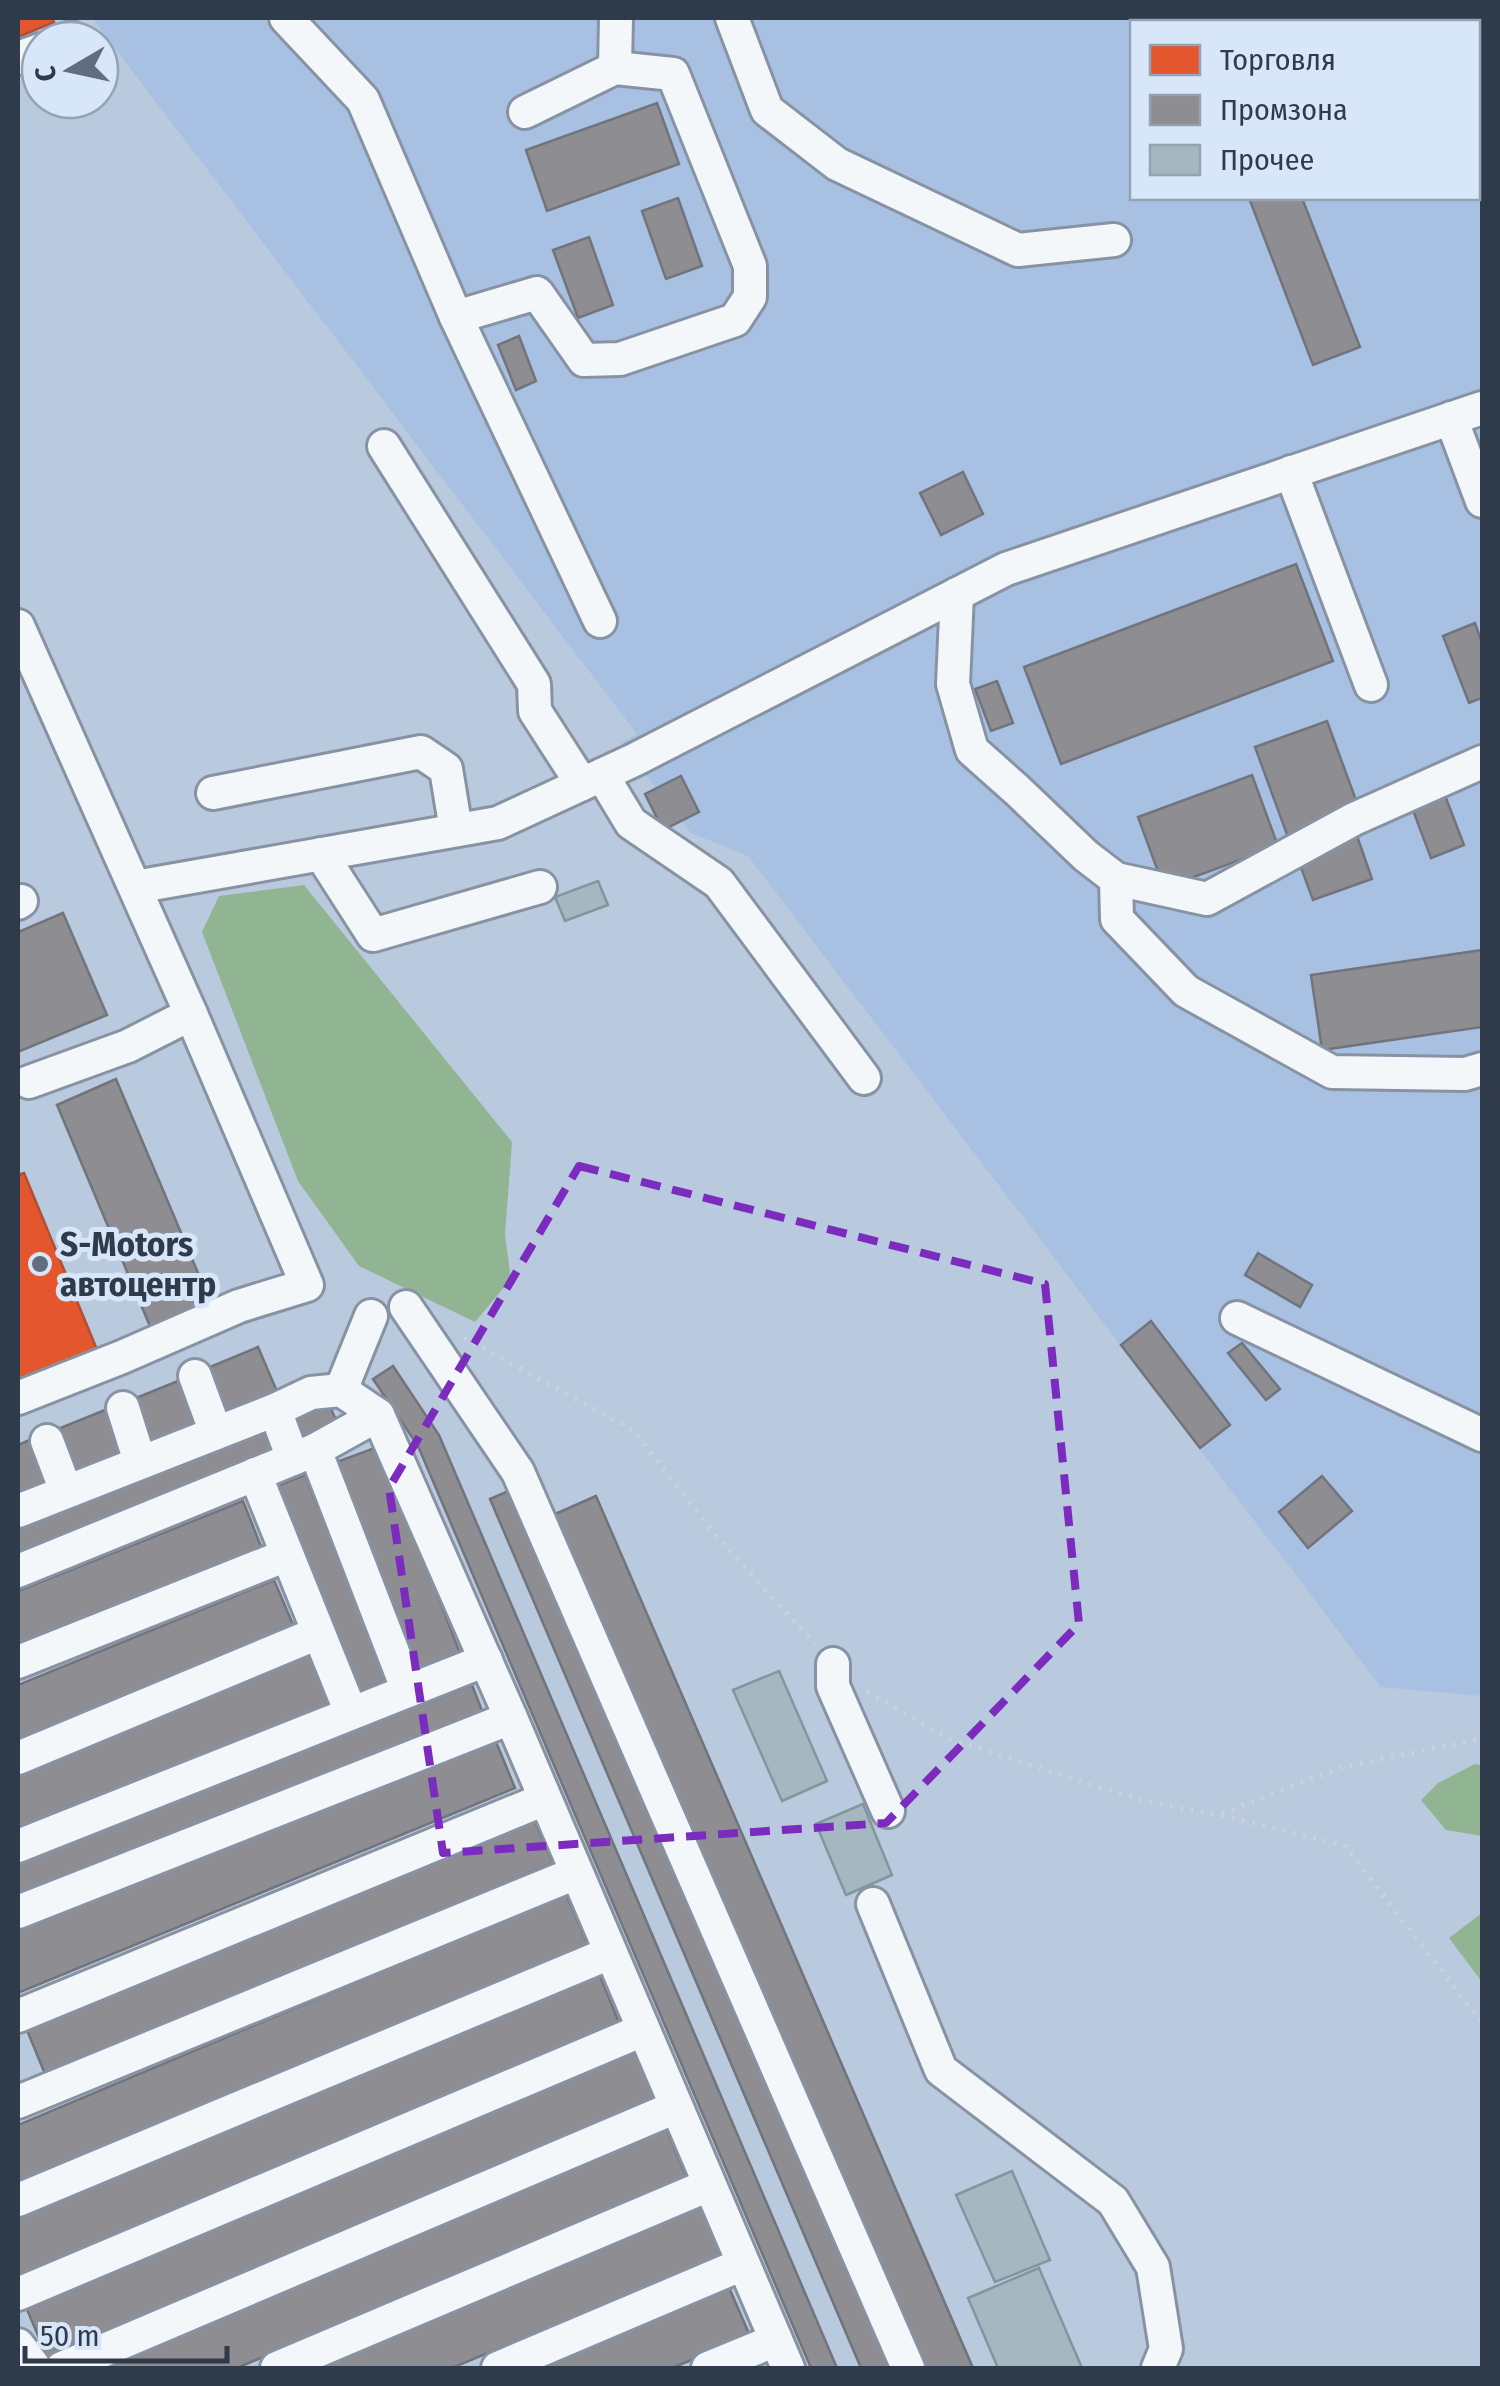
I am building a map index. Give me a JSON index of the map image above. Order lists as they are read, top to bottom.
{
  "places": ["S-Motors автоцентр"],
  "legend": ["Торговля", "Промзона", "Прочее"],
  "scale_bar": "50 m",
  "north": "left"
}
